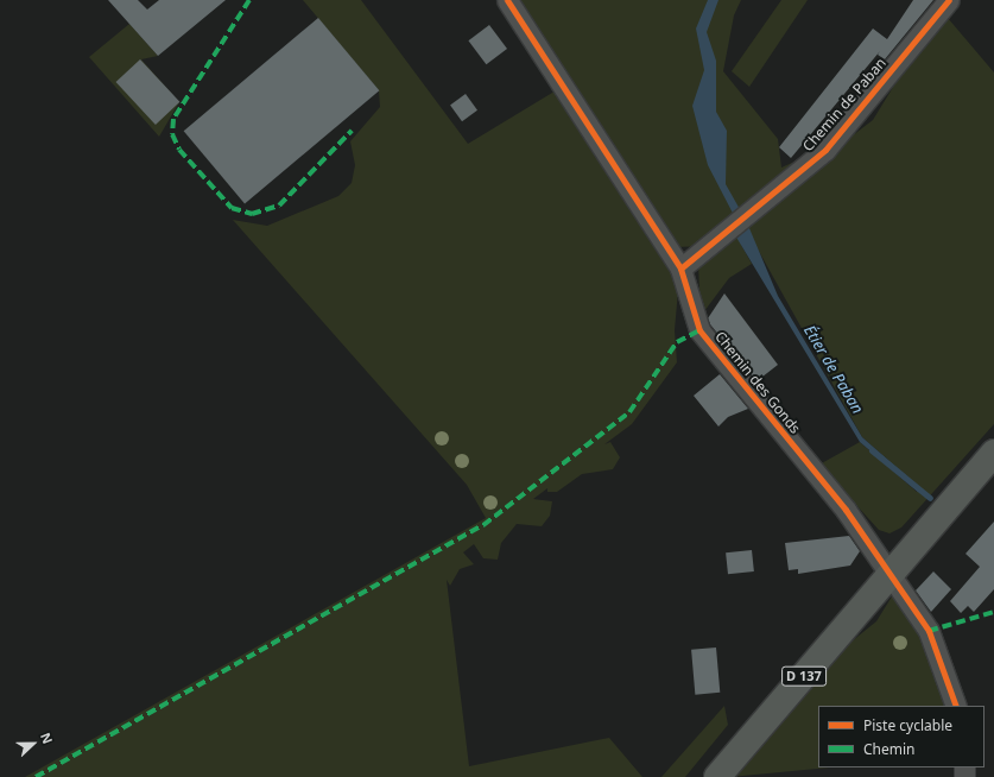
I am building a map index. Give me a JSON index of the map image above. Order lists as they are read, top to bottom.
{
  "streets": {
    "main road": ["D 137"],
    "street": ["Chemin de Paban", "Chemin des Gonds"]
  },
  "crossings": [
    ["Chemin de Paban", "Chemin des Gonds"],
    ["Chemin des Gonds", "D 137"]
  ],
  "water": ["Étier de Paban"],
  "legend": ["Piste cyclable", "Chemin"],
  "north": "right"
}
